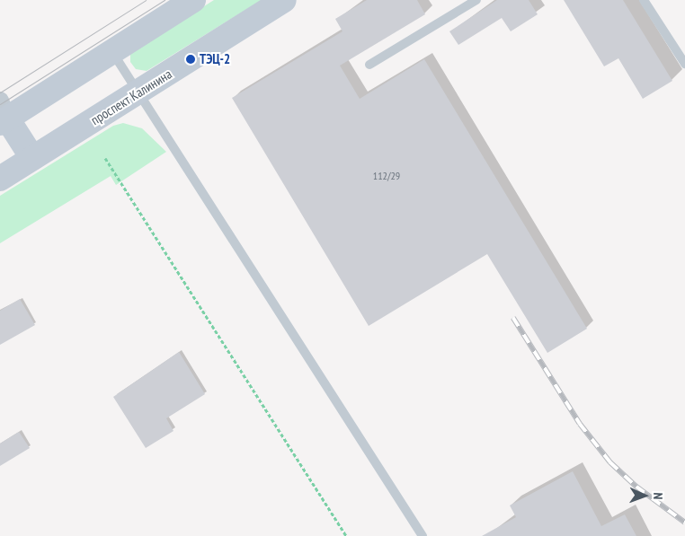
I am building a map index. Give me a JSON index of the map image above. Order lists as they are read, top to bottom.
{
  "streets": {
    "main road": ["проспект Калинина"]
  },
  "places": ["ТЭЦ-2"],
  "house_numbers": ["112/29"],
  "north": "right"
}
